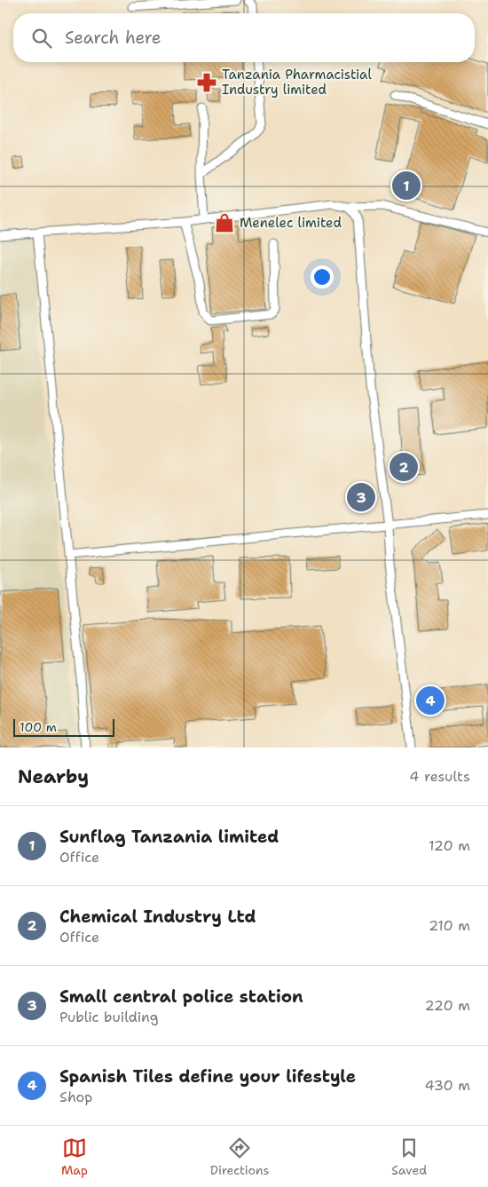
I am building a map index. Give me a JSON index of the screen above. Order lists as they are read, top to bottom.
{
  "places": {
    "pharmacy": ["Tanzania Pharmacistial Industry limited"],
    "shop": ["Menelec limited"]
  },
  "scale_bar": "100 m",
  "page": {
    "search": "Search here",
    "pins": [
      "1",
      "2",
      "3",
      "4"
    ],
    "scale": "100 m",
    "heading": ["Nearby", "4 results"],
    "list": [
      {
        "mark": "1",
        "name": "Sunflag Tanzania limited",
        "note": "Office",
        "value": "120 m"
      },
      {
        "mark": "2",
        "name": "Chemical Industry Ltd",
        "note": "Office",
        "value": "210 m"
      },
      {
        "mark": "3",
        "name": "Small central police station",
        "note": "Public building",
        "value": "220 m"
      },
      {
        "mark": "4",
        "name": "Spanish Tiles define your lifestyle",
        "note": "Shop",
        "value": "430 m"
      }
    ],
    "nav": ["Map", "Directions", "Saved"]
  }
}
